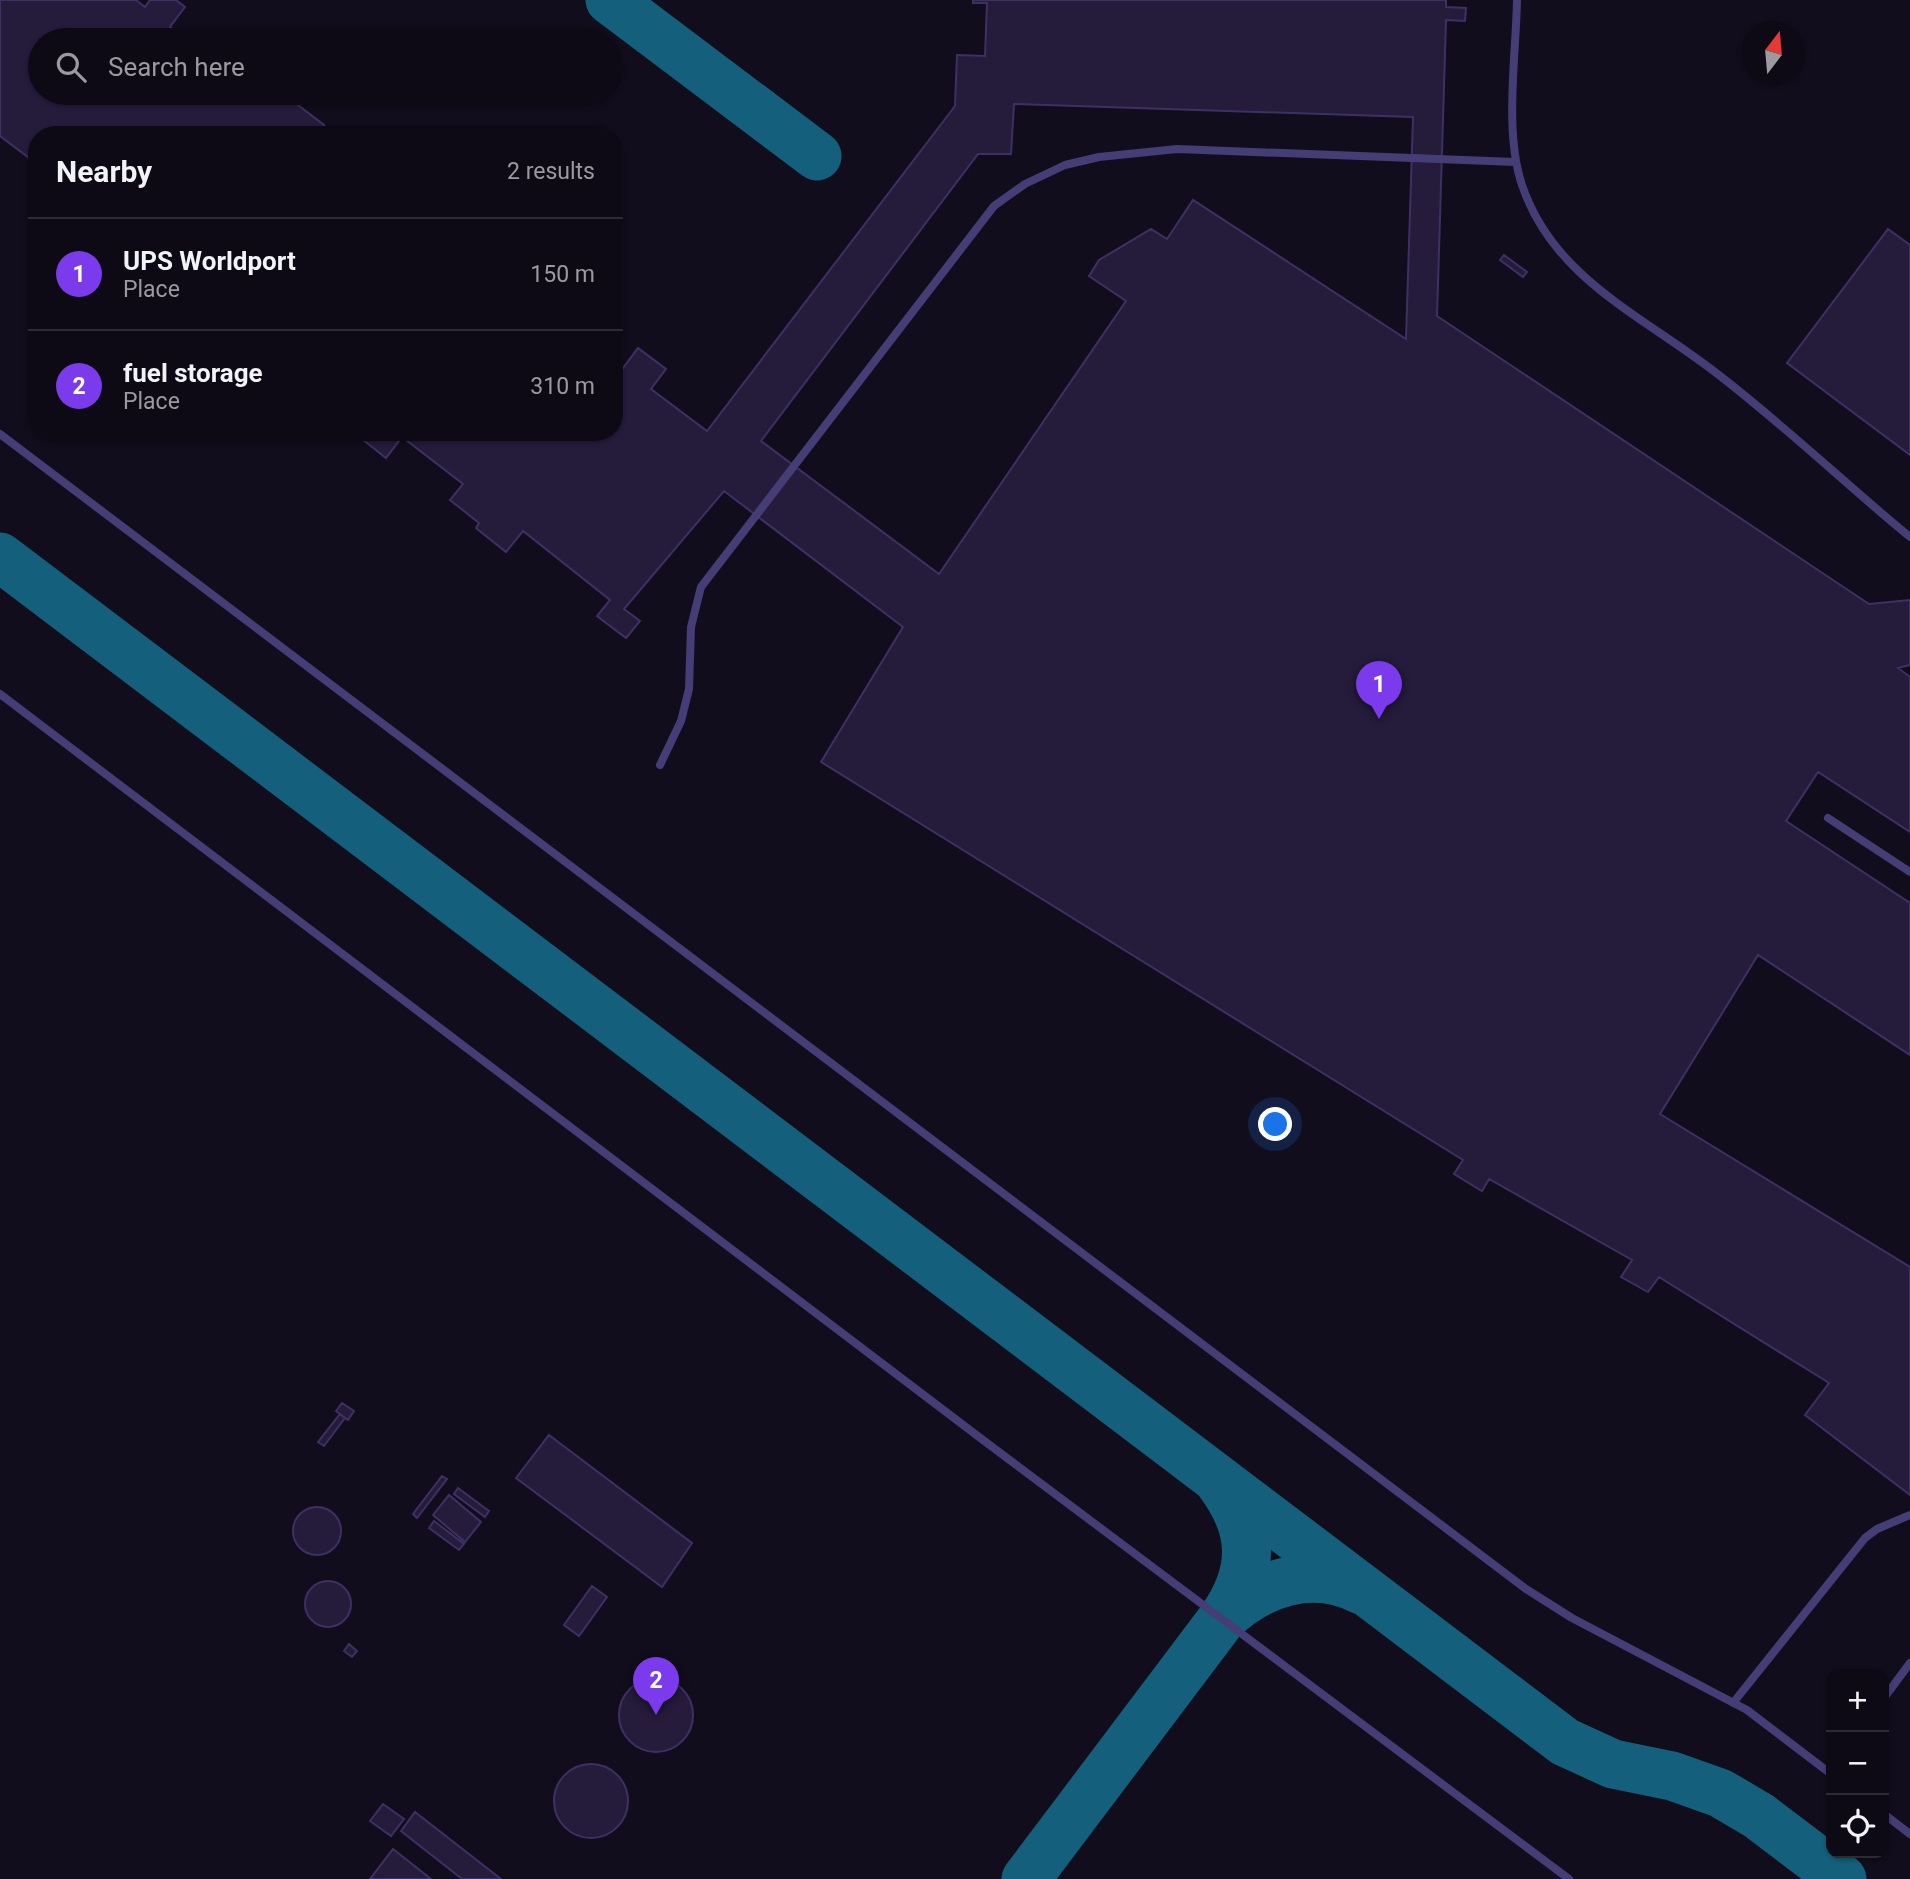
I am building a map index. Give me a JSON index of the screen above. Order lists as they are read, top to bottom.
{
  "north": "top",
  "page": {
    "search": "Search here",
    "heading": ["Nearby", "2 results"],
    "list": [
      {
        "mark": "1",
        "name": "UPS Worldport",
        "note": "Place",
        "value": "150 m"
      },
      {
        "mark": "2",
        "name": "fuel storage",
        "note": "Place",
        "value": "310 m"
      }
    ],
    "pins": ["1", "2"],
    "map_buttons": ["+", "−"]
  }
}
